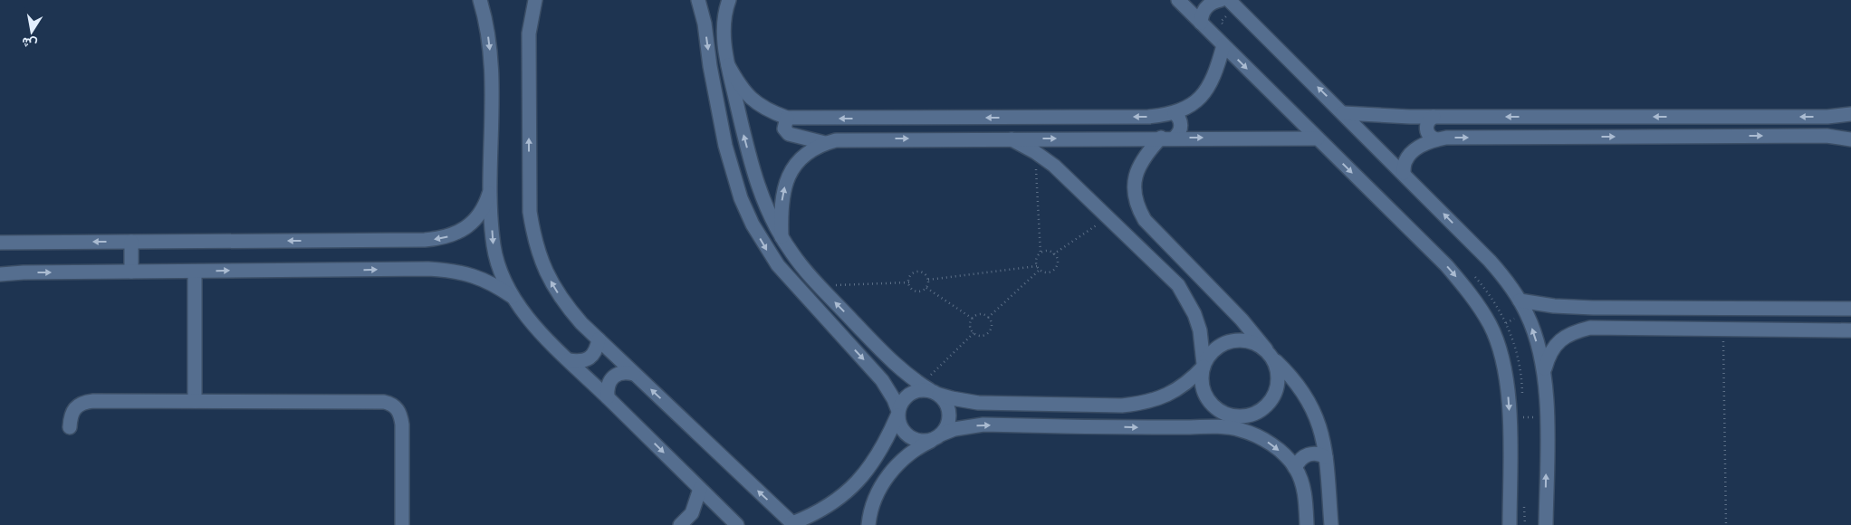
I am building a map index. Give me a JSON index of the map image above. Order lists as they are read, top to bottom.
{
  "north": "bottom"
}
